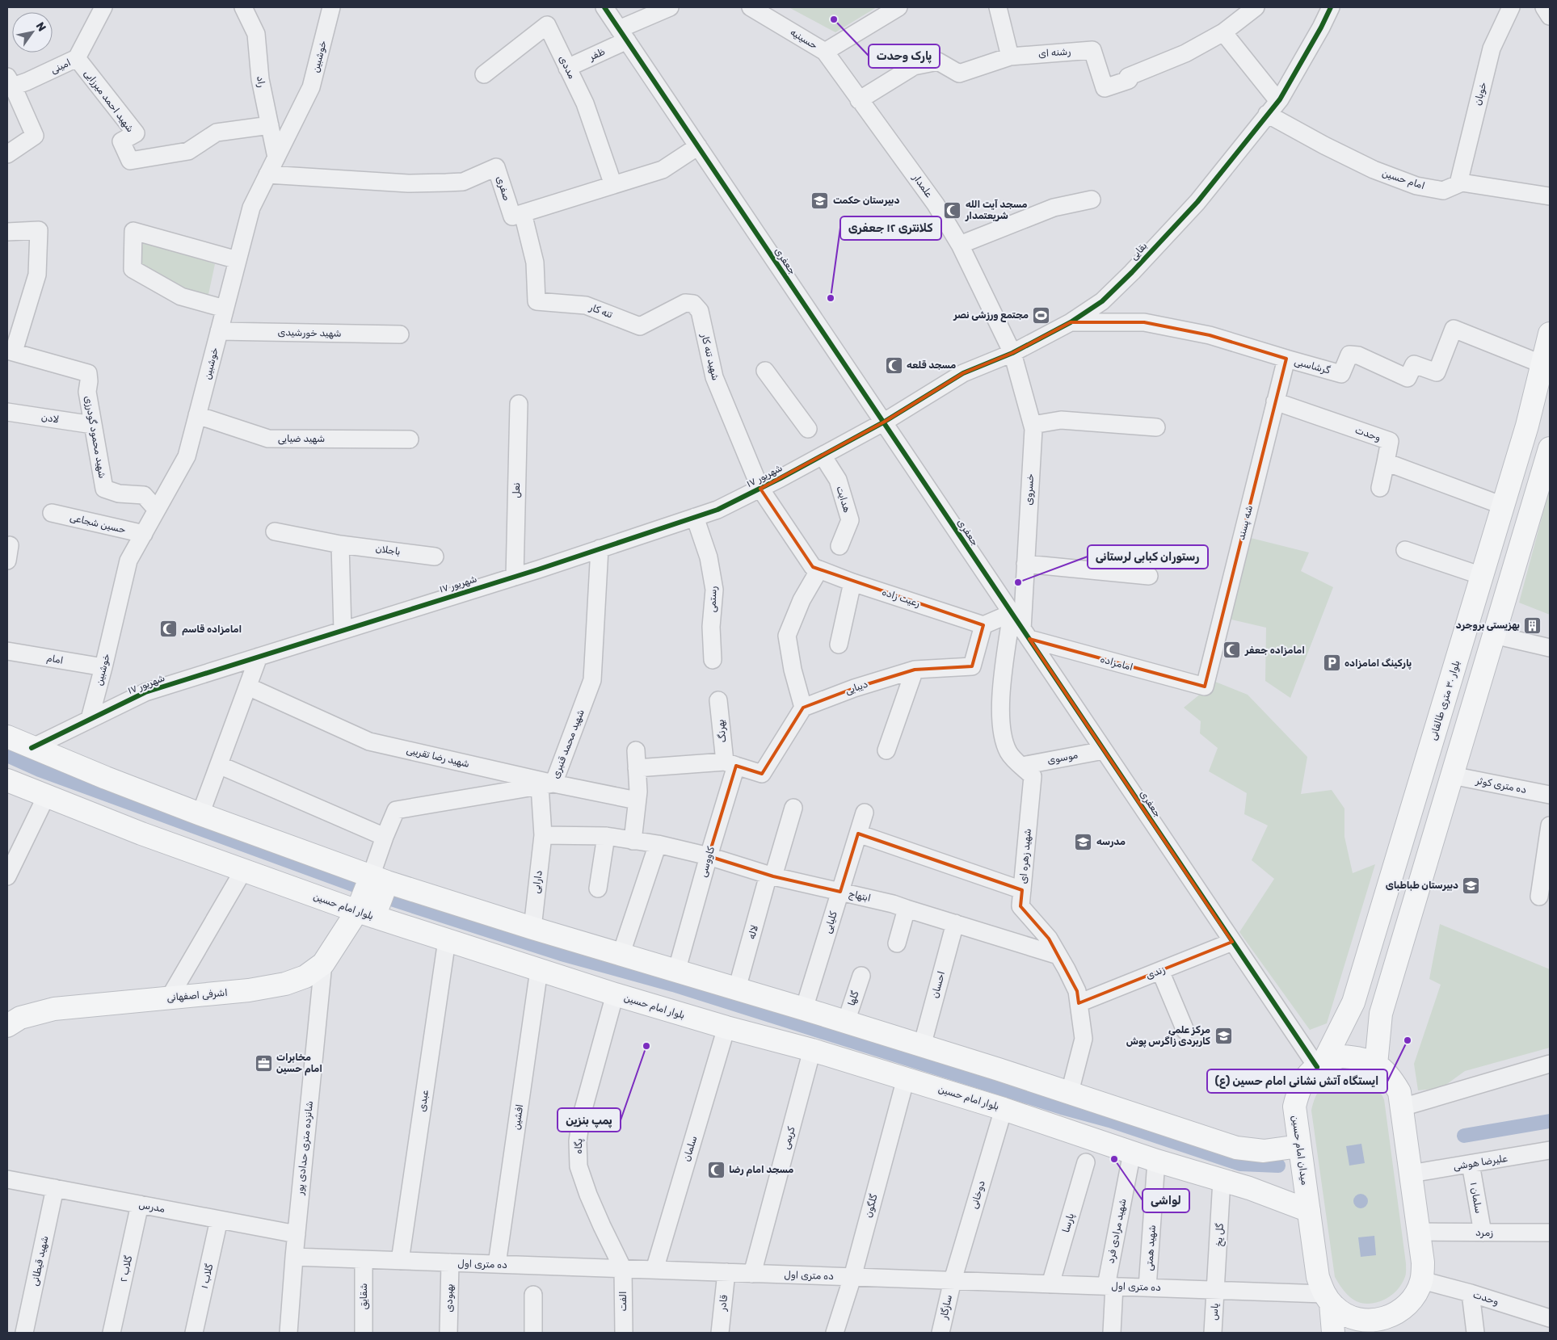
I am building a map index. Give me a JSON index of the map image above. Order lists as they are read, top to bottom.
{
  "streets": {
    "main road": [
      "بلوار ۳۰ متری طالقانی",
      "بلوار امام حسین",
      "اشرفی اصفهانی",
      "میدان امام حسین"
    ],
    "street": [
      "حسینیه",
      "رشنه ای",
      "ظفر",
      "خوشبین",
      "امینی",
      "مددی",
      "راد",
      "خوبان",
      "شهید احمد میرزایی",
      "امام حسین",
      "علمدار",
      "صفری",
      "بقایی",
      "جعفری",
      "تنه کار",
      "شهید خورشیدی",
      "شهید تنه کار",
      "گرشاسبی",
      "لادن",
      "وحدت",
      "شهید محمود گودرزی",
      "شهید ضیایی",
      "۱۷ شهریور",
      "خسروی",
      "نعل",
      "هدایت",
      "شه پسند",
      "حسین شجاعی",
      "باجلان",
      "رعیت زاده",
      "رستمی",
      "امام",
      "امامزاده",
      "دیبایی",
      "بهرنگ",
      "شهید محمد قنبری",
      "شهید رضا تقریبی",
      "موسوی",
      "ده متری کوثر",
      "شهید زهره ای",
      "کاووسی",
      "دارابی",
      "ابتهاج",
      "کلیایی",
      "لاله",
      "زندی",
      "احسان",
      "گلها",
      "عبدی",
      "افشین",
      "کریمی",
      "پگاه",
      "شانزده متری حدادی پور",
      "سلمان",
      "علیرضا هوشی",
      "دوخانی",
      "سلمان ۱",
      "گلگون",
      "مدرس",
      "پارسا",
      "شهید مرادی فرد",
      "زمرد",
      "گل یخ",
      "شهید همتی",
      "شهید قیطانی",
      "ده متری اول",
      "گلاب ۲",
      "گلاب ۱",
      "شقایق",
      "بهبودی",
      "الفت",
      "قادر",
      "سازگار",
      "یاس"
    ]
  },
  "crossings": [
    ["حسینیه", "علمدار"],
    ["رشنه ای", "علمدار"],
    ["ظفر", "مددی"],
    ["ظفر", "جعفری"],
    ["خوشبین", "راد"],
    ["خوشبین", "صفری"],
    ["خوشبین", "شهید خورشیدی"],
    ["خوشبین", "شهید محمود گودرزی"],
    ["خوشبین", "شهید ضیایی"],
    ["خوشبین", "۱۷ شهریور"],
    ["خوشبین", "حسین شجاعی"],
    ["خوشبین", "امام"],
    ["امینی", "شهید احمد میرزایی"],
    ["راد", "شهید احمد میرزایی"],
    ["خوبان", "امام حسین"],
    ["امام حسین", "بقایی"],
    ["علمدار", "بقایی"],
    ["علمدار", "خسروی"],
    ["صفری", "تنه کار"],
    ["بقایی", "جعفری"],
    ["بقایی", "گرشاسبی"],
    ["بقایی", "۱۷ شهریور"],
    ["بقایی", "خسروی"],
    ["جعفری", "۱۷ شهریور"],
    ["جعفری", "خسروی"],
    ["جعفری", "امامزاده"],
    ["جعفری", "بلوار ۳۰ متری طالقانی"],
    ["جعفری", "موسوی"],
    ["جعفری", "شهید زهره ای"],
    ["جعفری", "زندی"],
    ["جعفری", "میدان امام حسین"],
    ["تنه کار", "شهید تنه کار"],
    ["شهید تنه کار", "۱۷ شهریور"],
    ["شهید تنه کار", "رعیت زاده"],
    ["گرشاسبی", "شه پسند"],
    ["گرشاسبی", "بلوار ۳۰ متری طالقانی"],
    ["لادن", "شهید محمود گودرزی"],
    ["وحدت", "شه پسند"],
    ["۱۷ شهریور", "نعل"],
    ["۱۷ شهریور", "هدایت"],
    ["۱۷ شهریور", "رعیت زاده"],
    ["۱۷ شهریور", "رستمی"],
    ["۱۷ شهریور", "شهید محمد قنبری"],
    ["خسروی", "امامزاده"],
    ["شه پسند", "امامزاده"],
    ["رعیت زاده", "دیبایی"],
    ["بلوار ۳۰ متری طالقانی", "میدان امام حسین"],
    ["بهرنگ", "کاووسی"],
    ["شهید محمد قنبری", "شهید رضا تقریبی"],
    ["شهید محمد قنبری", "دارابی"],
    ["شهید محمد قنبری", "اشرفی اصفهانی"],
    ["شهید رضا تقریبی", "دارابی"],
    ["موسوی", "شهید زهره ای"],
    ["شهید زهره ای", "ابتهاج"],
    ["شهید زهره ای", "زندی"],
    ["کاووسی", "ابتهاج"],
    ["دارابی", "ابتهاج"],
    ["ابتهاج", "کلیایی"],
    ["ابتهاج", "لاله"],
    ["ابتهاج", "احسان"],
    ["بلوار امام حسین", "اشرفی اصفهانی"],
    ["بلوار امام حسین", "عبدی"],
    ["بلوار امام حسین", "افشین"],
    ["بلوار امام حسین", "کریمی"],
    ["بلوار امام حسین", "پگاه"],
    ["بلوار امام حسین", "سلمان"],
    ["بلوار امام حسین", "میدان امام حسین"],
    ["بلوار امام حسین", "دوخانی"],
    ["بلوار امام حسین", "گلگون"],
    ["بلوار امام حسین", "شهید مرادی فرد"],
    ["بلوار امام حسین", "گل یخ"],
    ["بلوار امام حسین", "شهید همتی"],
    ["اشرفی اصفهانی", "شانزده متری حدادی پور"],
    ["عبدی", "ده متری اول"],
    ["افشین", "ده متری اول"],
    ["کریمی", "ده متری اول"],
    ["پگاه", "ده متری اول"],
    ["پگاه", "الفت"],
    ["شانزده متری حدادی پور", "مدرس"],
    ["شانزده متری حدادی پور", "ده متری اول"],
    ["سلمان", "ده متری اول"],
    ["میدان امام حسین", "ده متری اول"],
    ["علیرضا هوشی", "سلمان ۱"],
    ["دوخانی", "ده متری اول"],
    ["دوخانی", "سازگار"],
    ["سلمان ۱", "زمرد"],
    ["گلگون", "ده متری اول"],
    ["مدرس", "شهید قیطانی"],
    ["مدرس", "گلاب ۲"],
    ["مدرس", "گلاب ۱"],
    ["پارسا", "ده متری اول"],
    ["شهید مرادی فرد", "ده متری اول"],
    ["گل یخ", "ده متری اول"],
    ["گل یخ", "یاس"],
    ["شهید همتی", "ده متری اول"],
    ["ده متری اول", "شقایق"],
    ["ده متری اول", "بهبودی"],
    ["ده متری اول", "الفت"],
    ["ده متری اول", "قادر"],
    ["ده متری اول", "سازگار"],
    ["ده متری اول", "یاس"]
  ],
  "places": {
    "other": [
      "پارک وحدت",
      "کلانتری ۱۲ جعفری",
      "رستوران کبابی لرستانی",
      "ایستگاه آتش نشانی امام حسین (ع)",
      "پمپ بنزین",
      "لواشی"
    ],
    "school or university": [
      "دبیرستان حکمت",
      "مدرسه",
      "دبیرستان طباطبای",
      "مرکز علمی کاربردی زاگرس پوش"
    ],
    "mosque": [
      "مسجد آیت الله شریعتمدار",
      "مسجد قلعه",
      "امامزاده قاسم",
      "امامزاده جعفر",
      "مسجد امام رضا"
    ],
    "sports": ["مجتمع ورزشی نصر"],
    "building": ["بهزیستی بروجرد"],
    "parking": ["پارکینگ امامزاده"],
    "office": ["مخابرات امام حسین"]
  },
  "north": "top right"
}
